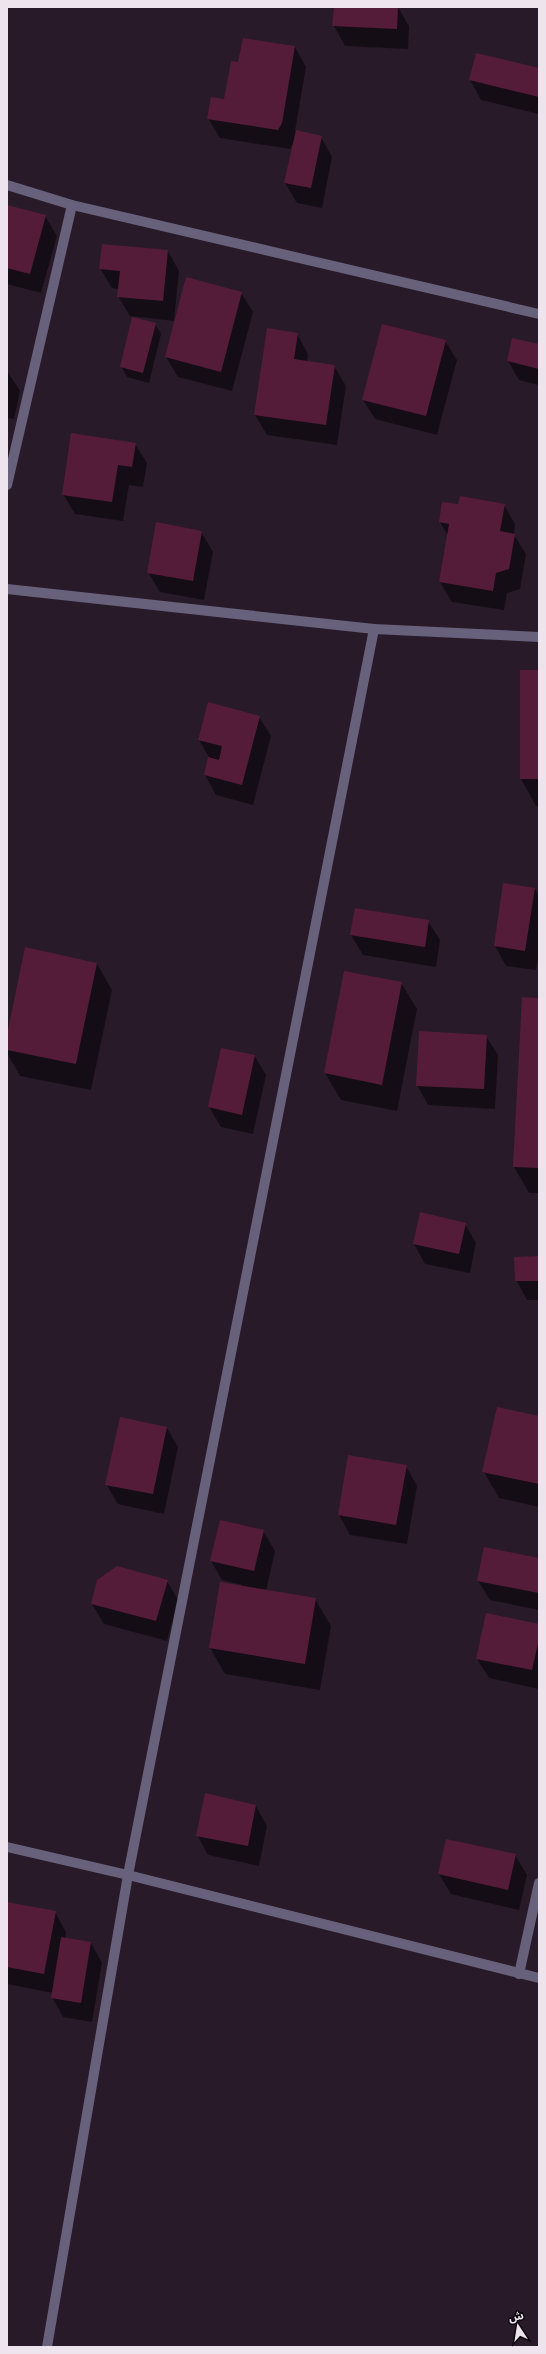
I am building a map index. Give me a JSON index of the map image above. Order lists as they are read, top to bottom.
{
  "north": "top"
}
